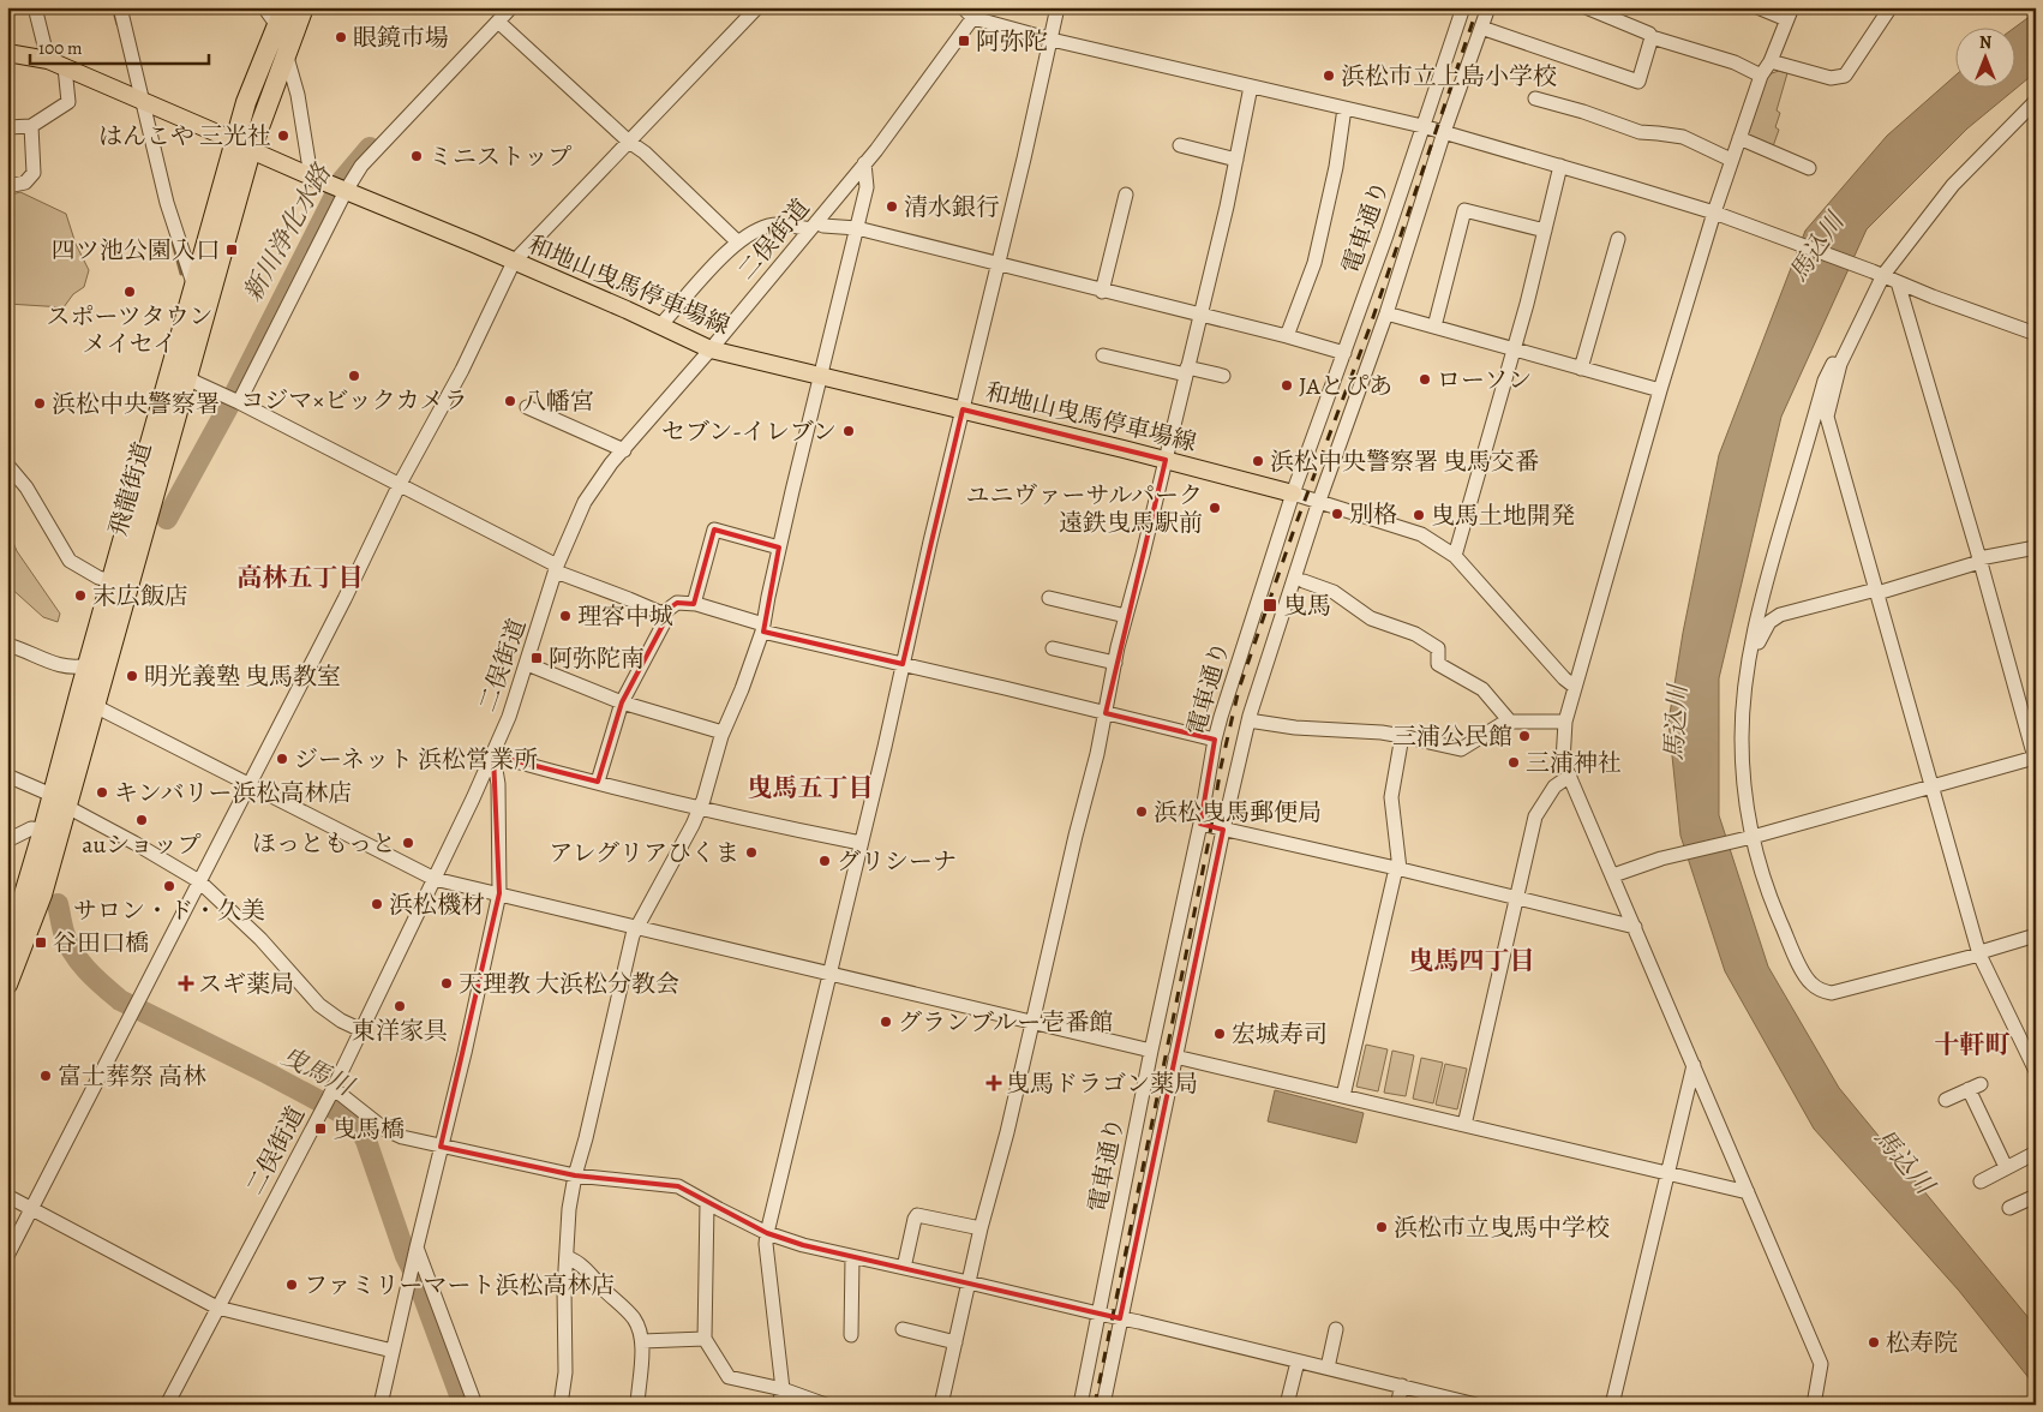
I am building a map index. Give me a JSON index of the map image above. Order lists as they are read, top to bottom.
{
  "streets": {
    "highway": ["飛龍街道"],
    "main road": ["和地山曳馬停車場線"],
    "street": ["電車通り", "二俣街道"]
  },
  "crossings": [
    ["電車通り", "和地山曳馬停車場線"],
    ["二俣街道", "和地山曳馬停車場線"],
    ["和地山曳馬停車場線", "飛龍街道"]
  ],
  "districts": [
    "高林五丁目",
    "曳馬五丁目",
    "曳馬四丁目",
    "十軒町"
  ],
  "water": ["新川浄化水路", "馬込川", "曳馬川"],
  "places": {
    "other": [
      "眼鏡市場",
      "浜松市立上島小学校",
      "はんこや 三光社",
      "ミニストップ",
      "清水銀行",
      "スポーツタウン メイセイ",
      "コジマ×ビックカメラ",
      "ローソン",
      "JAとぴあ",
      "八幡宮",
      "浜松中央警察署",
      "セブン-イレブン",
      "浜松中央警察署 曳馬交番",
      "ユニヴァーサルパーク 遠鉄曳馬駅前",
      "別格",
      "曳馬土地開発",
      "末広飯店",
      "理容中城",
      "明光義塾 曳馬教室",
      "三浦公民館",
      "ジーネット 浜松営業所",
      "三浦神社",
      "キンバリー浜松高林店",
      "浜松曳馬郵便局",
      "auショップ",
      "ほっともっと",
      "アレグリアひくま",
      "グリシーナ",
      "サロン・ド・久美",
      "浜松機材",
      "天理教 大浜松分教会",
      "東洋家具",
      "グランブルー壱番館",
      "宏城寿司",
      "富士葬祭 高林",
      "浜松市立曳馬中学校",
      "ファミリーマート浜松高林店",
      "松寿院"
    ],
    "transit": [
      "阿弥陀",
      "四ツ池公園入口",
      "曳馬",
      "阿弥陀南",
      "谷田口橋",
      "曳馬橋"
    ],
    "health": ["スギ薬局", "曳馬ドラゴン薬局"]
  },
  "scale_bar": "100 m",
  "north": "top"
}
